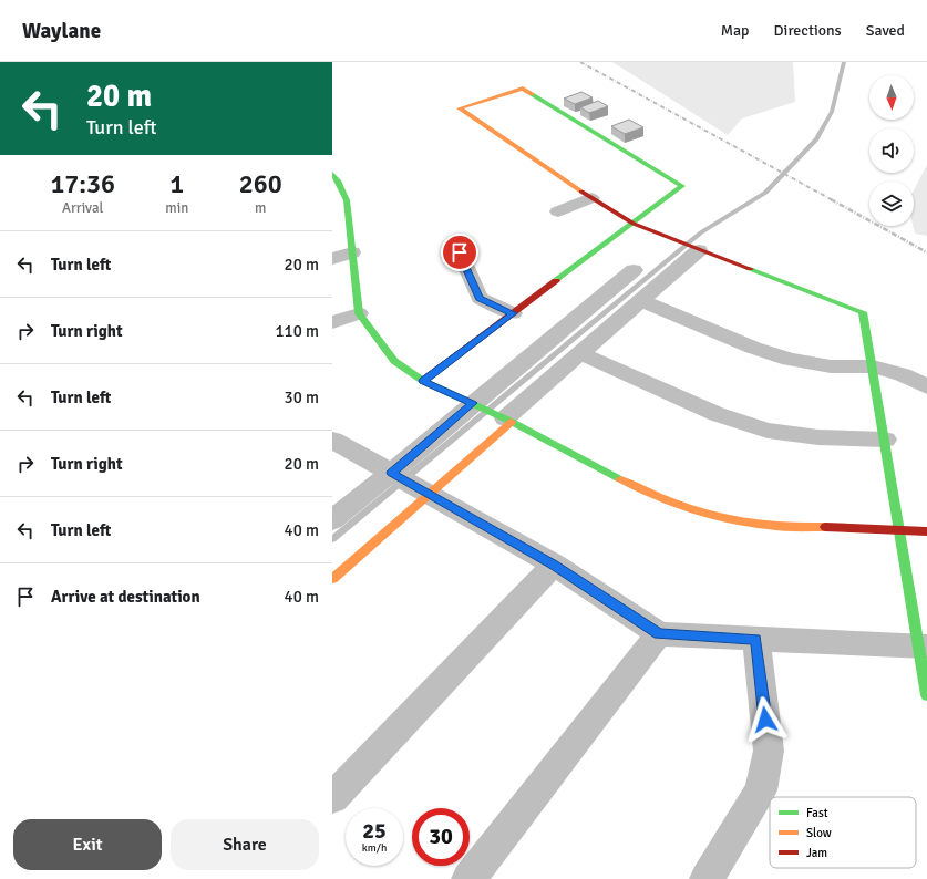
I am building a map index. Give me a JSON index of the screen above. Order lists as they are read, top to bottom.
{
  "legend": ["Fast", "Slow", "Jam"],
  "north": "bottom",
  "page": {
    "header": "Waylane",
    "nav": ["Map", "Directions", "Saved"],
    "turn": ["20 m", "Turn left"],
    "eta": [
      "17:36",
      "Arrival",
      "1",
      "min",
      "260",
      "m"
    ],
    "list": [
      {
        "name": "Turn left",
        "value": "20 m"
      },
      {
        "name": "Turn right",
        "value": "110 m"
      },
      {
        "name": "Turn left",
        "value": "30 m"
      },
      {
        "name": "Turn right",
        "value": "20 m"
      },
      {
        "name": "Turn left",
        "value": "40 m"
      },
      {
        "name": "Arrive at destination",
        "value": "40 m"
      }
    ],
    "speed": "25 km/h",
    "limit": "30",
    "buttons": ["Exit", "Share"]
  }
}
